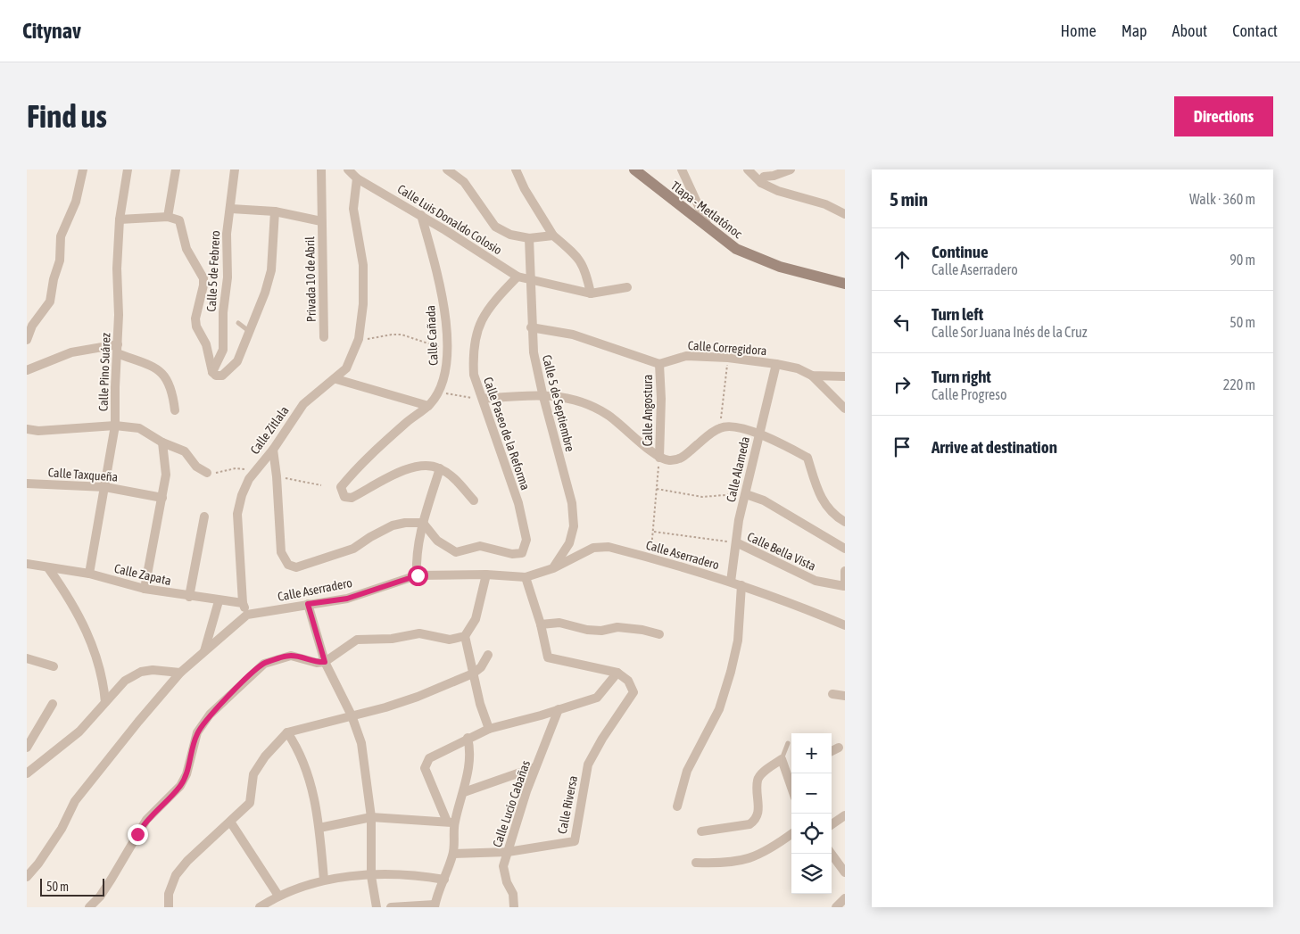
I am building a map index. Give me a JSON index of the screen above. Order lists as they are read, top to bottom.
{
  "streets": {
    "main road": ["Tlapa - Metlatónoc"],
    "street": [
      "Calle Luis Donaldo Colosio",
      "Calle 5 de Febrero",
      "Privada 10 de Abril",
      "Calle Cañada",
      "Calle Corregidora",
      "Calle Pino Suárez",
      "Calle 5 de Septiembre",
      "Calle Angostura",
      "Calle Zitlala",
      "Calle Paseo de la Reforma",
      "Calle Alameda",
      "Calle Taxqueña",
      "Calle Bella Vista",
      "Calle Aserradero",
      "Calle Zapata",
      "Calle Lucio Cabañas",
      "Calle Riversa"
    ]
  },
  "crossings": [
    ["Calle Luis Donaldo Colosio", "Calle Cañada"],
    ["Calle Luis Donaldo Colosio", "Calle 5 de Septiembre"],
    ["Calle Luis Donaldo Colosio", "Calle Zitlala"],
    ["Calle Luis Donaldo Colosio", "Calle Paseo de la Reforma"],
    ["Calle Corregidora", "Calle Angostura"],
    ["Calle Corregidora", "Calle Alameda"],
    ["Calle Pino Suárez", "Calle Taxqueña"],
    ["Calle Pino Suárez", "Calle Zapata"],
    ["Calle 5 de Septiembre", "Calle Aserradero"],
    ["Calle Zitlala", "Calle Zapata"],
    ["Calle Alameda", "Calle Bella Vista"],
    ["Calle Alameda", "Calle Aserradero"],
    ["Calle Lucio Cabañas", "Calle Riversa"]
  ],
  "scale_bar": "50 m",
  "page": {
    "header": "Citynav",
    "nav": [
      "Home",
      "Map",
      "About",
      "Contact"
    ],
    "buttons": "Directions",
    "title": "Find us",
    "heading": ["5 min", "Walk · 360 m"],
    "list": [
      ["Continue", "Calle Aserradero", "90 m"],
      ["Turn left", "Calle Sor Juana Inés de la Cruz", "50 m"],
      ["Turn right", "Calle Progreso", "220 m"],
      "Arrive at destination"
    ],
    "map_buttons": ["+", "−"],
    "scale": "50 m"
  }
}
